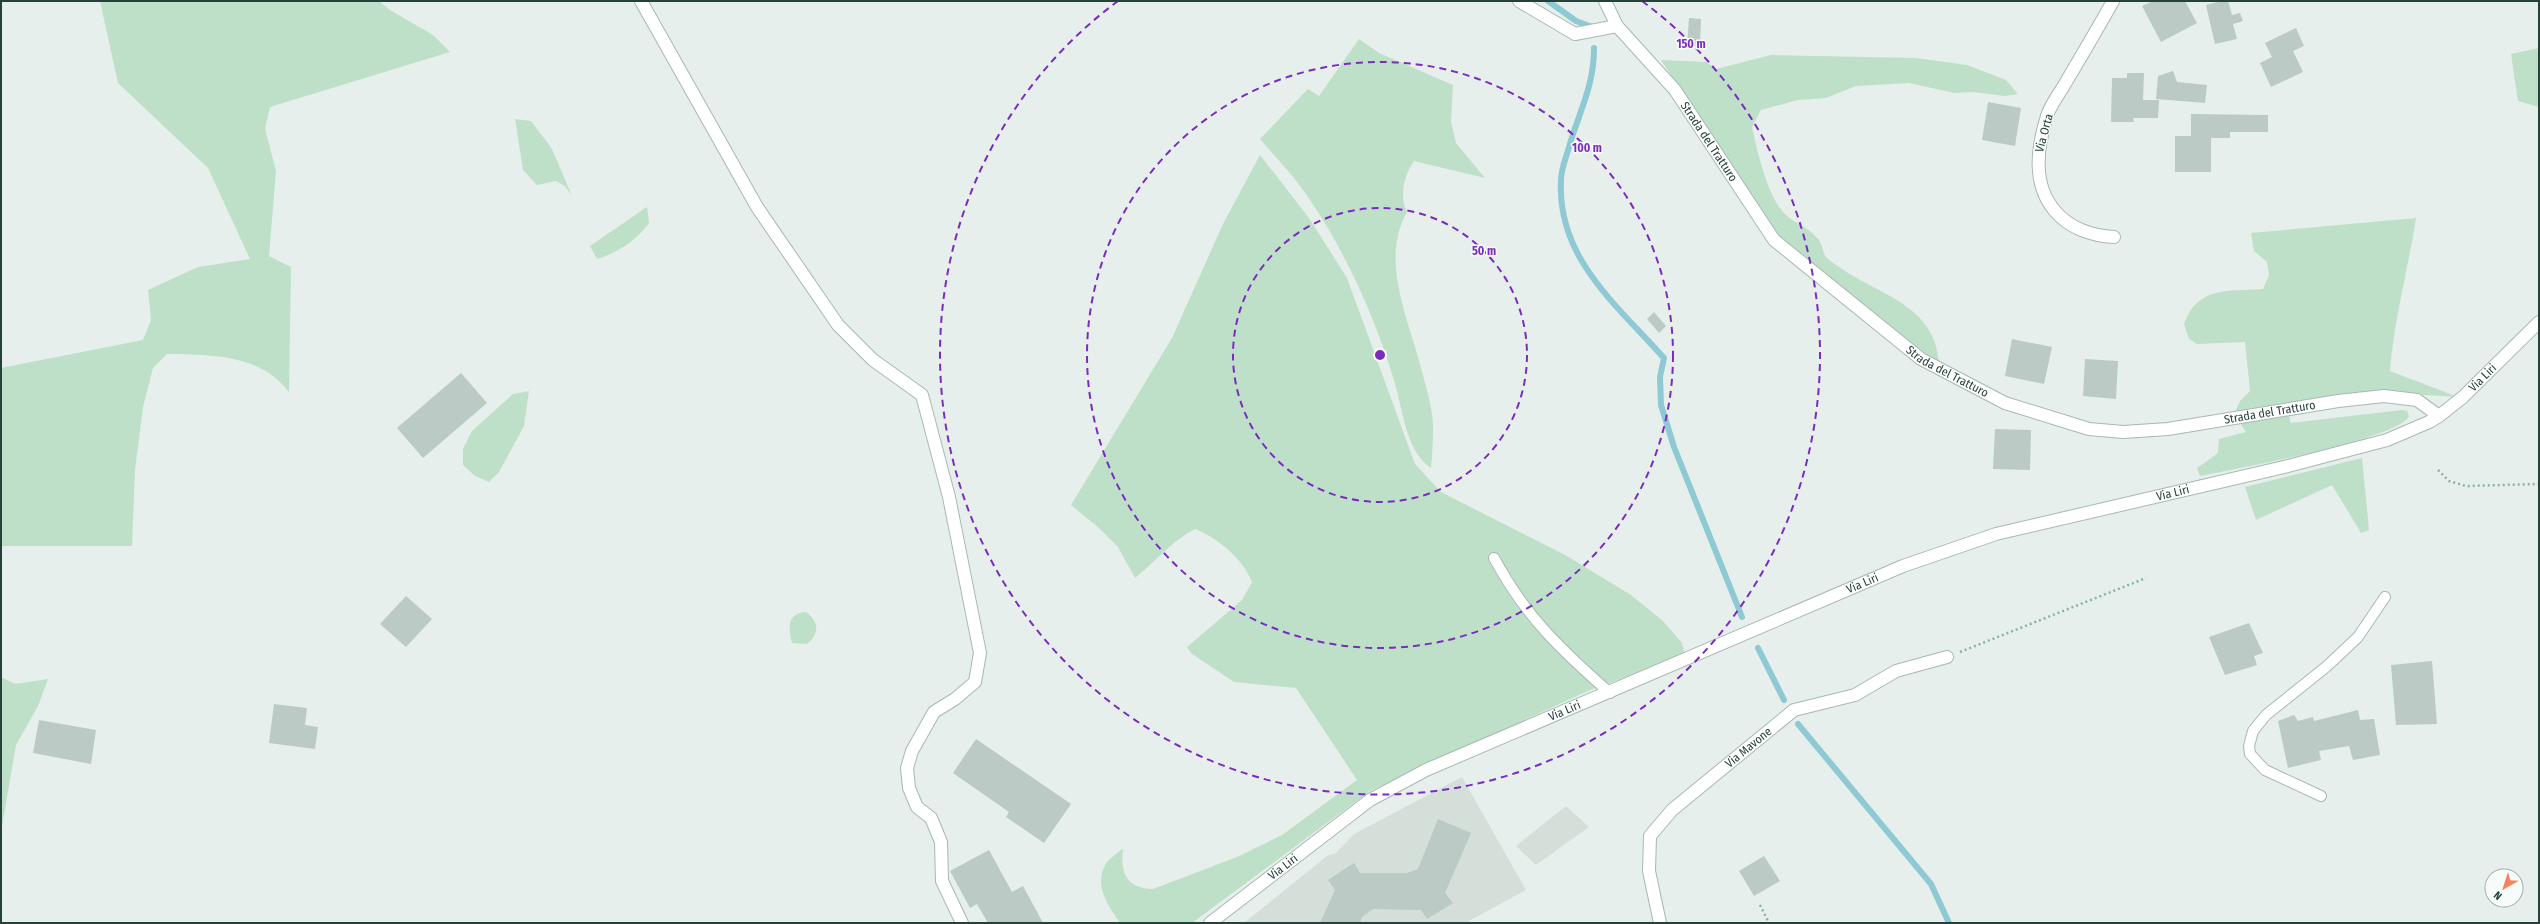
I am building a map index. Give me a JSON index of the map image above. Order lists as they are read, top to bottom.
{
  "streets": {
    "street": [
      "Via Orta",
      "Strada del Tratturo",
      "Via Liri",
      "Via Mavone"
    ]
  },
  "crossings": [
    ["Strada del Tratturo", "Via Liri"]
  ],
  "north": "bottom left",
  "rings": ["150 m", "100 m", "50 m"]
}
